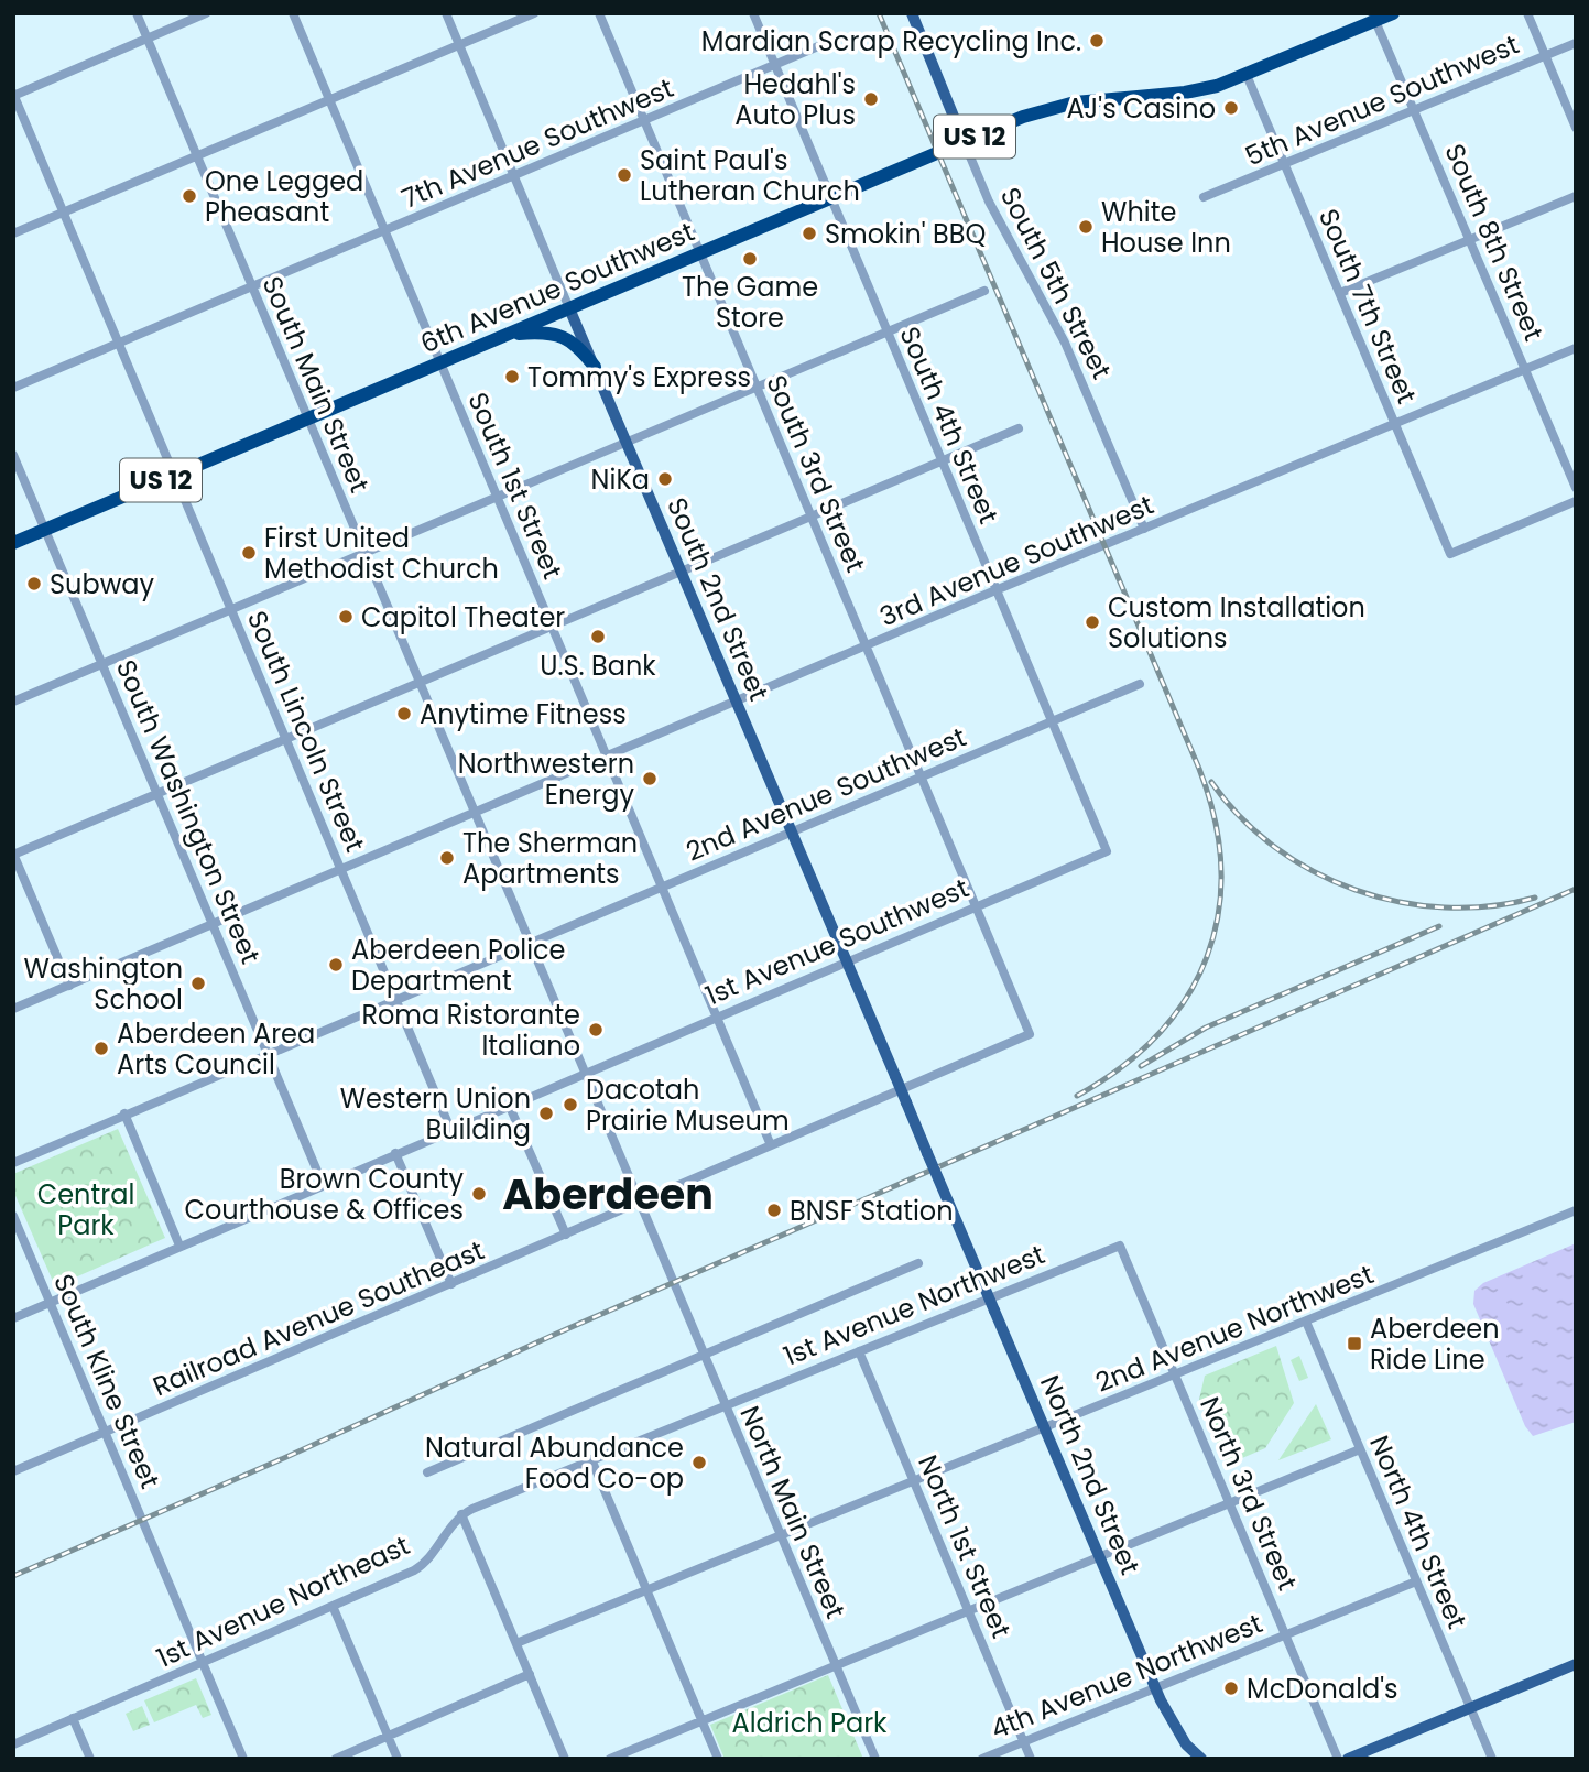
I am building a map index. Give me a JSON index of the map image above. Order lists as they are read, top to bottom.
{
  "streets": {
    "highway": ["US 12", "6th Avenue Southwest"],
    "main road": ["South 5th Street", "South 2nd Street", "North 2nd Street"],
    "street": [
      "5th Avenue Southwest",
      "7th Avenue Southwest",
      "South 8th Street",
      "South 7th Street",
      "South Main Street",
      "South 4th Street",
      "South 3rd Street",
      "South 1st Street",
      "3rd Avenue Southwest",
      "South Lincoln Street",
      "2nd Avenue Southwest",
      "South Washington Street",
      "1st Avenue Southwest",
      "1st Avenue Northwest",
      "Railroad Avenue Southeast",
      "2nd Avenue Northwest",
      "South Kline Street",
      "North 3rd Street",
      "North Main Street",
      "North 4th Street",
      "North 1st Street",
      "1st Avenue Northeast",
      "4th Avenue Northwest"
    ]
  },
  "crossings": [
    ["5th Avenue Southwest", "South 8th Street"],
    ["5th Avenue Southwest", "South 7th Street"],
    ["US 12", "6th Avenue Southwest"],
    ["US 12", "South Main Street"],
    ["US 12", "South Lincoln Street"],
    ["US 12", "South Washington Street"],
    ["7th Avenue Southwest", "South Main Street"],
    ["7th Avenue Southwest", "South 4th Street"],
    ["7th Avenue Southwest", "South 3rd Street"],
    ["7th Avenue Southwest", "South 1st Street"],
    ["7th Avenue Southwest", "South 2nd Street"],
    ["7th Avenue Southwest", "South Lincoln Street"],
    ["South 8th Street", "6th Avenue Southwest"],
    ["South 8th Street", "3rd Avenue Southwest"],
    ["South 5th Street", "6th Avenue Southwest"],
    ["South 5th Street", "3rd Avenue Southwest"],
    ["6th Avenue Southwest", "South 7th Street"],
    ["6th Avenue Southwest", "South Main Street"],
    ["6th Avenue Southwest", "South 4th Street"],
    ["6th Avenue Southwest", "South 3rd Street"],
    ["6th Avenue Southwest", "South 1st Street"],
    ["6th Avenue Southwest", "South 2nd Street"],
    ["South 7th Street", "3rd Avenue Southwest"],
    ["South Main Street", "3rd Avenue Southwest"],
    ["South Main Street", "2nd Avenue Southwest"],
    ["South Main Street", "1st Avenue Southwest"],
    ["South Main Street", "Railroad Avenue Southeast"],
    ["South Main Street", "North Main Street"],
    ["South 4th Street", "3rd Avenue Southwest"],
    ["South 4th Street", "2nd Avenue Southwest"],
    ["South 4th Street", "1st Avenue Southwest"],
    ["South 3rd Street", "3rd Avenue Southwest"],
    ["South 3rd Street", "2nd Avenue Southwest"],
    ["South 3rd Street", "1st Avenue Southwest"],
    ["South 3rd Street", "Railroad Avenue Southeast"],
    ["South 1st Street", "3rd Avenue Southwest"],
    ["South 1st Street", "2nd Avenue Southwest"],
    ["South 1st Street", "1st Avenue Southwest"],
    ["South 1st Street", "Railroad Avenue Southeast"],
    ["3rd Avenue Southwest", "South 2nd Street"],
    ["3rd Avenue Southwest", "South Lincoln Street"],
    ["3rd Avenue Southwest", "South Washington Street"],
    ["South 2nd Street", "2nd Avenue Southwest"],
    ["South 2nd Street", "1st Avenue Southwest"],
    ["South 2nd Street", "North 2nd Street"],
    ["South Lincoln Street", "2nd Avenue Southwest"],
    ["South Lincoln Street", "1st Avenue Southwest"],
    ["2nd Avenue Southwest", "South Washington Street"],
    ["South Washington Street", "1st Avenue Southwest"],
    ["1st Avenue Southwest", "South Kline Street"],
    ["1st Avenue Northwest", "North 3rd Street"],
    ["1st Avenue Northwest", "North Main Street"],
    ["1st Avenue Northwest", "North 1st Street"],
    ["1st Avenue Northwest", "1st Avenue Northeast"],
    ["Railroad Avenue Southeast", "South Kline Street"],
    ["2nd Avenue Northwest", "North 2nd Street"],
    ["2nd Avenue Northwest", "North 3rd Street"],
    ["2nd Avenue Northwest", "North Main Street"],
    ["2nd Avenue Northwest", "North 4th Street"],
    ["2nd Avenue Northwest", "North 1st Street"],
    ["South Kline Street", "1st Avenue Northeast"],
    ["North 2nd Street", "4th Avenue Northwest"],
    ["North 3rd Street", "4th Avenue Northwest"],
    ["North Main Street", "1st Avenue Northeast"],
    ["North 4th Street", "4th Avenue Northwest"],
    ["North 1st Street", "4th Avenue Northwest"]
  ],
  "districts": ["Aberdeen"],
  "parks": ["Central Park", "Aldrich Park"],
  "places": {
    "other": [
      "Mardian Scrap Recycling Inc.",
      "Hedahl's Auto Plus",
      "AJ's Casino",
      "Saint Paul's Lutheran Church",
      "One Legged Pheasant",
      "White House Inn",
      "Smokin' BBQ",
      "The Game Store",
      "Tommy's Express",
      "NiKa",
      "First United Methodist Church",
      "Subway",
      "Capitol Theater",
      "Custom Installation Solutions",
      "U.S. Bank",
      "Anytime Fitness",
      "Northwestern Energy",
      "The Sherman Apartments",
      "Aberdeen Police Department",
      "Washington School",
      "Roma Ristorante Italiano",
      "Aberdeen Area Arts Council",
      "Dacotah Prairie Museum",
      "Western Union Building",
      "Brown County Courthouse & Offices",
      "BNSF Station",
      "Natural Abundance Food Co-op",
      "McDonald's"
    ],
    "transit": ["Aberdeen Ride Line"]
  }
}
